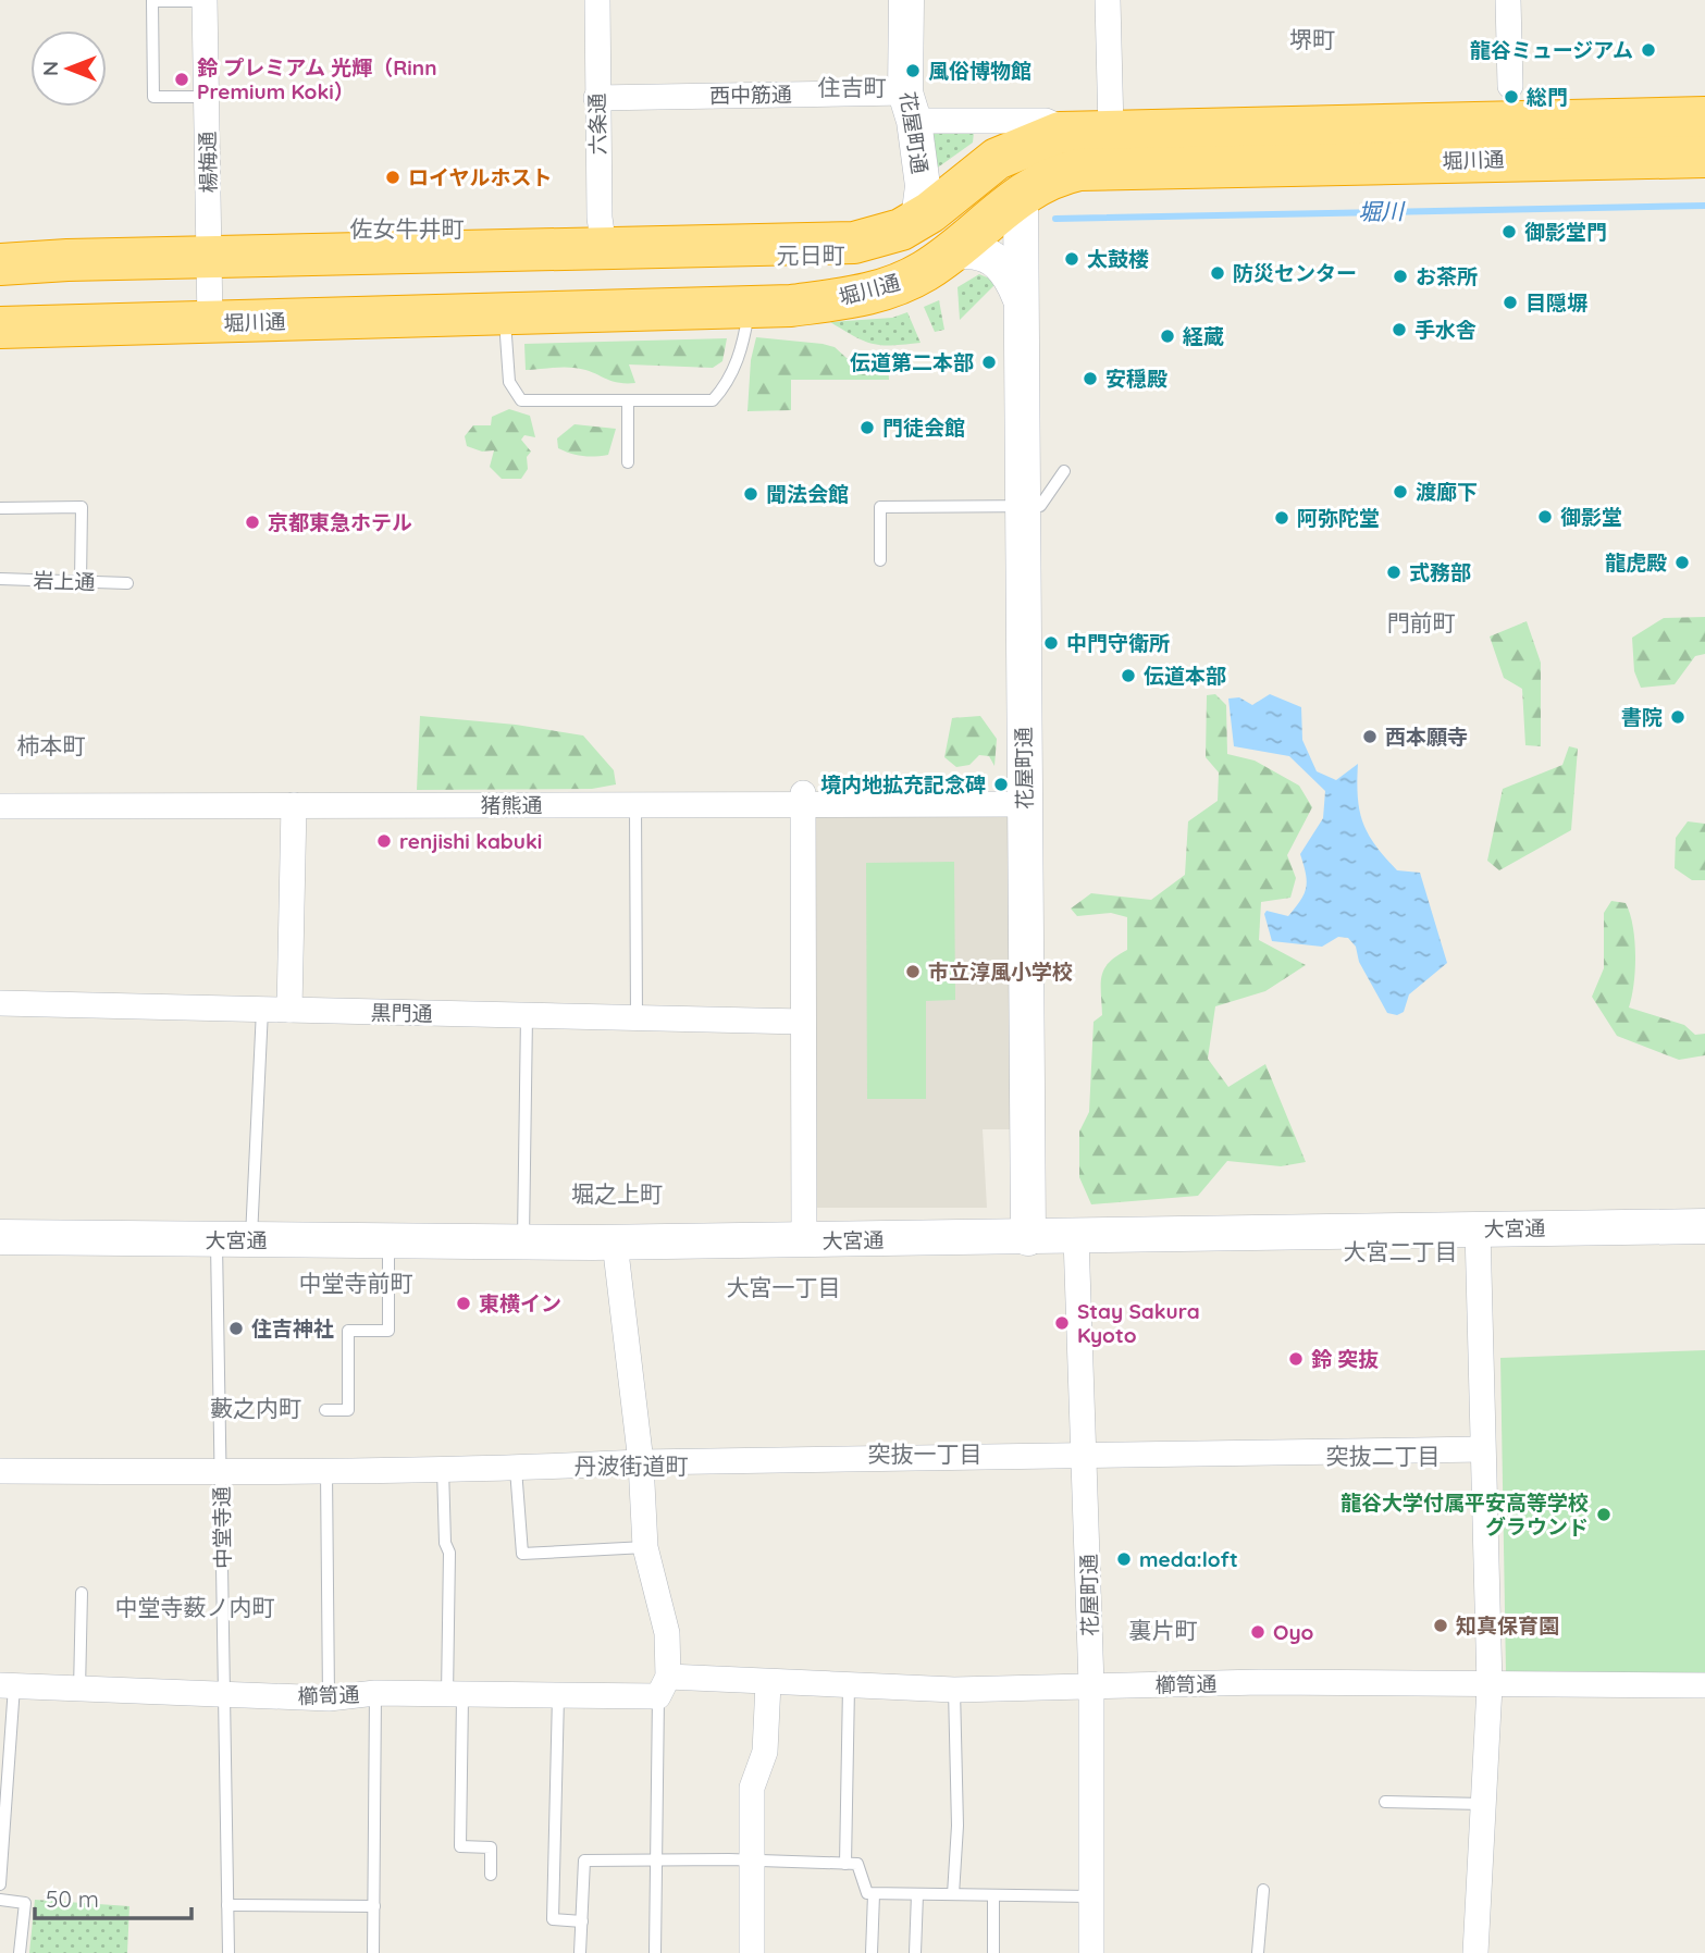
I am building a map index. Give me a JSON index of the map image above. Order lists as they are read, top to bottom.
{
  "streets": {
    "highway": ["堀川通"],
    "street": [
      "西中筋通",
      "六条通",
      "花屋町通",
      "楊梅通",
      "猪熊通",
      "黒門通",
      "大宮通",
      "櫛笥通"
    ],
    "lane": ["岩上通", "中堂寺通"]
  },
  "crossings": [
    ["西中筋通", "六条通"],
    ["西中筋通", "花屋町通"],
    ["西中筋通", "堀川通"],
    ["六条通", "堀川通"],
    ["花屋町通", "堀川通"],
    ["花屋町通", "猪熊通"],
    ["花屋町通", "大宮通"],
    ["花屋町通", "櫛笥通"],
    ["堀川通", "楊梅通"],
    ["大宮通", "中堂寺通"],
    ["中堂寺通", "櫛笥通"]
  ],
  "districts": [
    "堺町",
    "住吉町",
    "佐女牛井町",
    "元日町",
    "門前町",
    "柿本町",
    "堀之上町",
    "大宮二丁目",
    "中堂寺前町",
    "大宮一丁目",
    "藪之内町",
    "突抜一丁目",
    "突抜二丁目",
    "丹波街道町",
    "中堂寺薮ノ内町",
    "裏片町"
  ],
  "water": ["堀川"],
  "places": [
    "龍谷ミュージアム",
    "風俗博物館",
    "鈴 プレミアム 光輝（Rinn Premium Koki）",
    "総門",
    "ロイヤルホスト",
    "御影堂門",
    "太鼓楼",
    "防災センター",
    "お茶所",
    "目隠塀",
    "手水舎",
    "経蔵",
    "伝道第二本部",
    "安穏殿",
    "門徒会館",
    "渡廊下",
    "聞法会館",
    "御影堂",
    "阿弥陀堂",
    "京都東急ホテル",
    "龍虎殿",
    "式務部",
    "中門守衛所",
    "伝道本部",
    "書院",
    "西本願寺",
    "境内地拡充記念碑",
    "renjishi kabuki",
    "市立淳風小学校",
    "東横イン",
    "Stay Sakura Kyoto",
    "住吉神社",
    "鈴 突抜",
    "龍谷大学付属平安高等学校 グラウンド",
    "meda:loft",
    "知真保育園",
    "Oyo"
  ],
  "scale_bar": "50 m",
  "north": "left"
}
